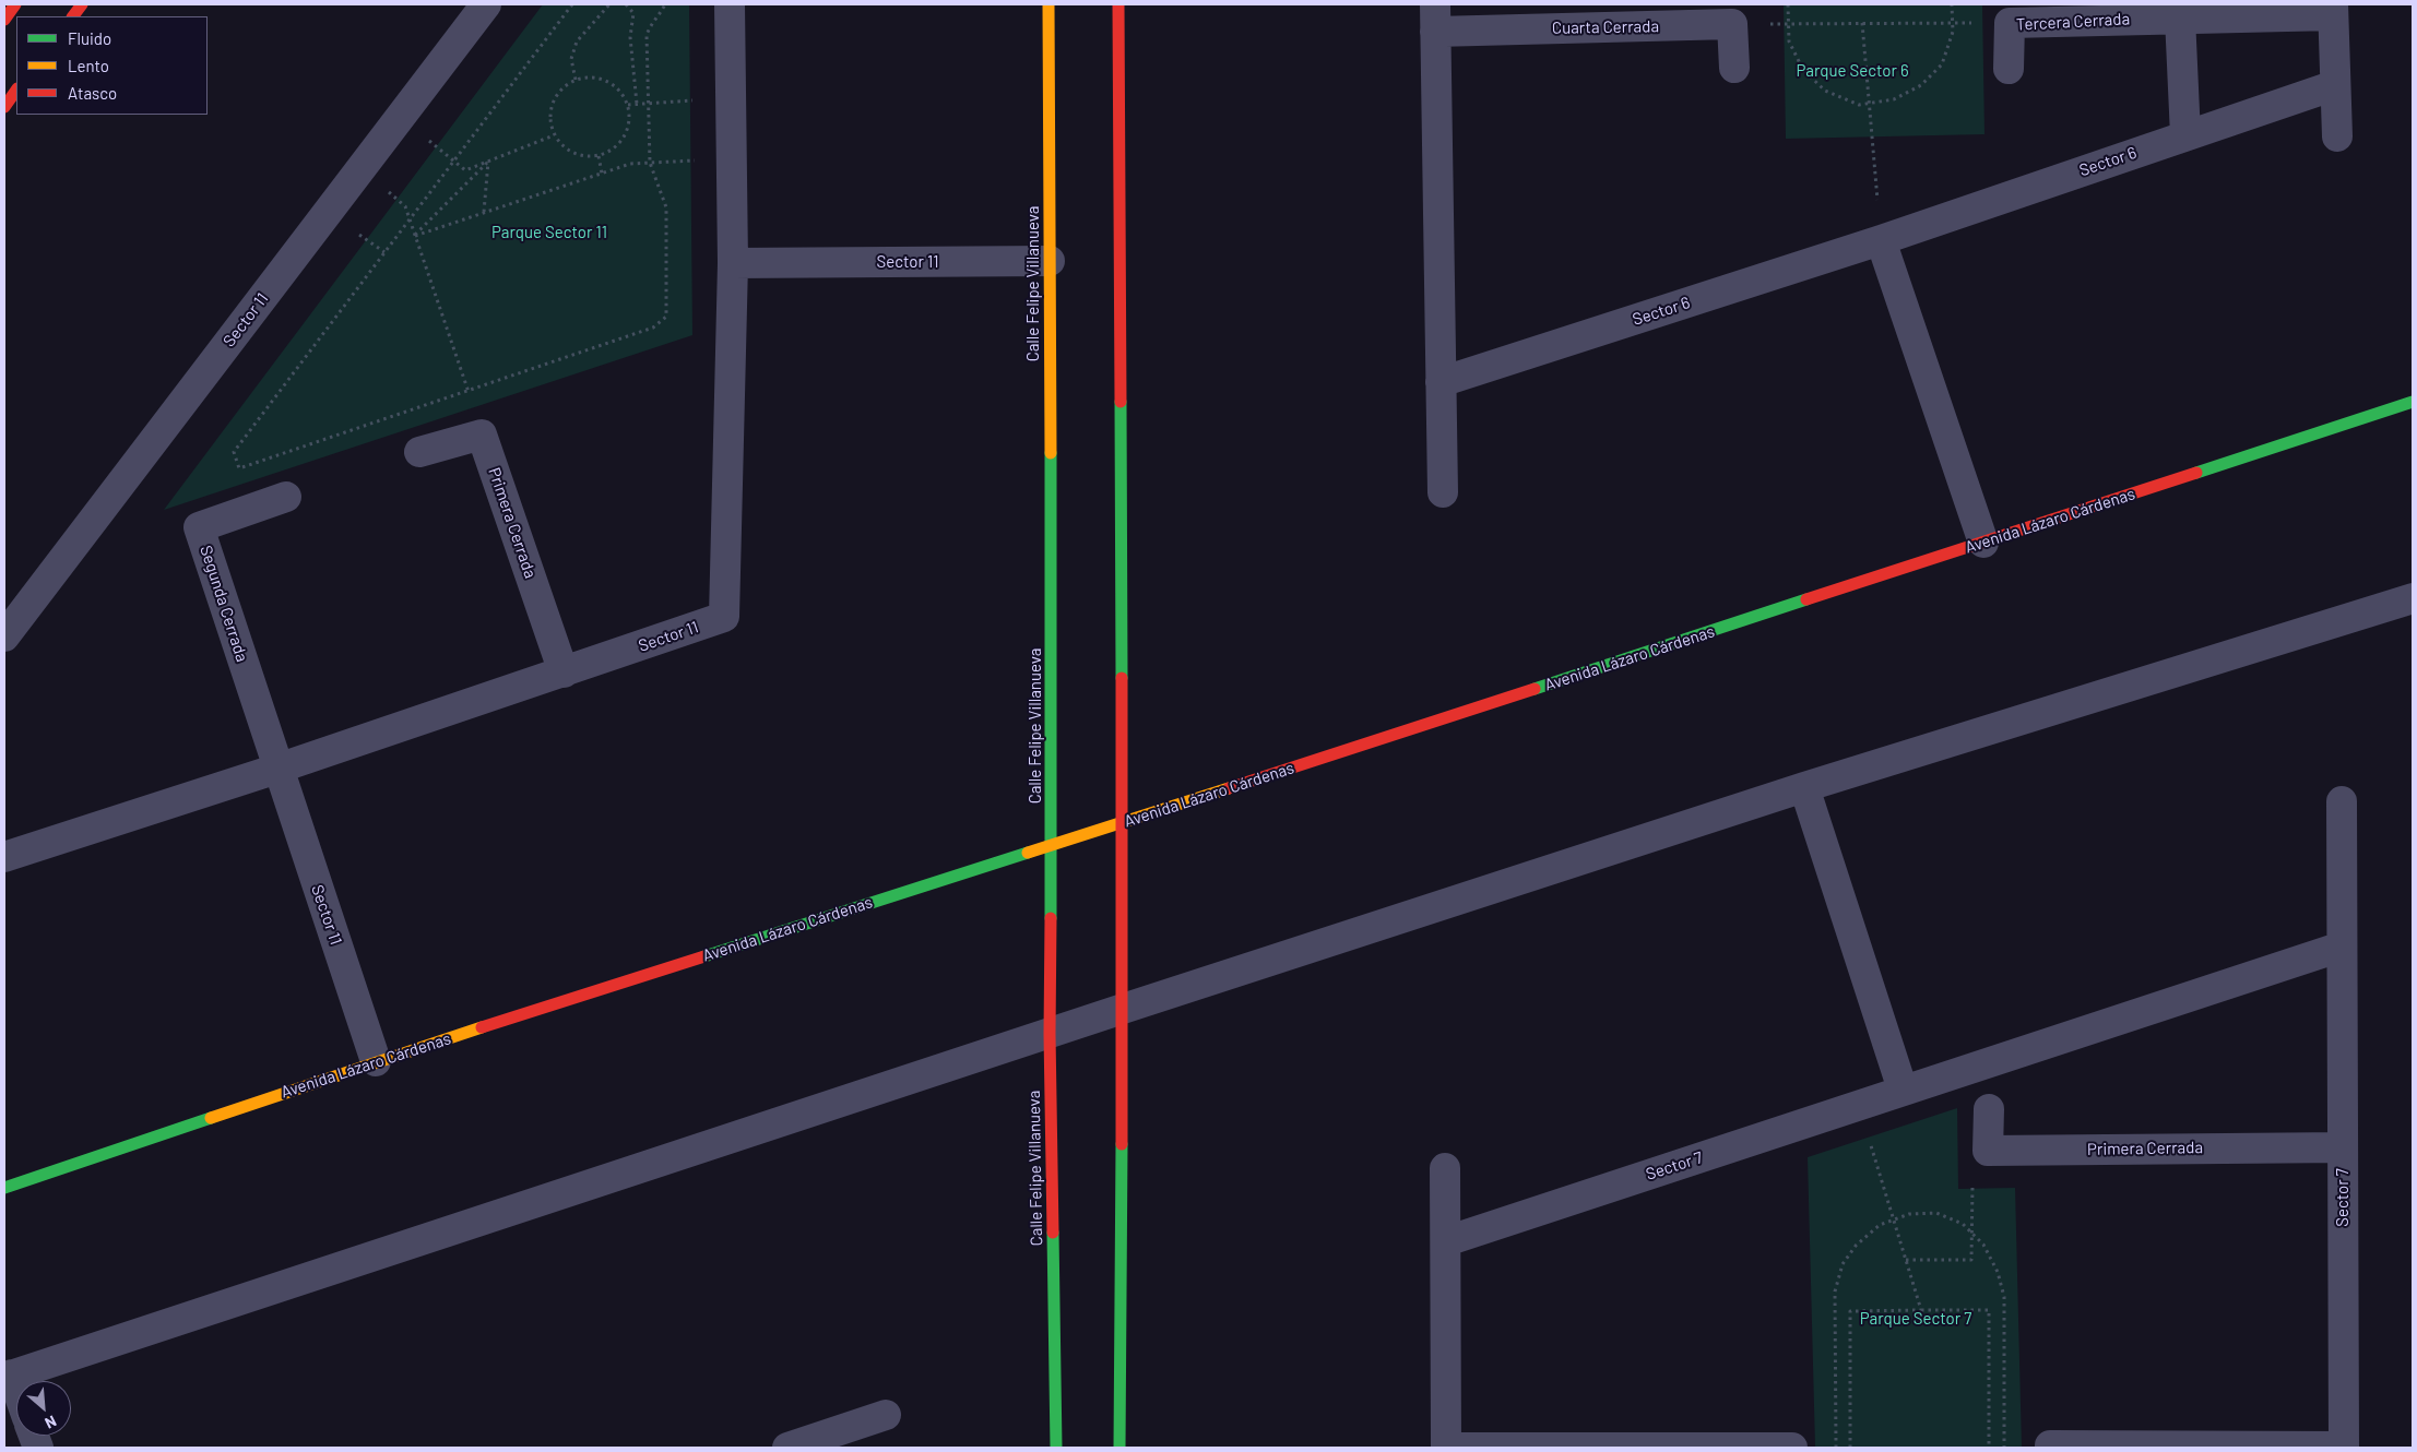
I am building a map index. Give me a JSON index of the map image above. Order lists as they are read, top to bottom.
{
  "streets": {
    "main road": ["Calle Felipe Villanueva", "Avenida Lázaro Cárdenas"],
    "street": [
      "Tercera Cerrada",
      "Cuarta Cerrada",
      "Sector 6",
      "Sector 11",
      "Primera Cerrada",
      "Segunda Cerrada",
      "Sector 7"
    ]
  },
  "crossings": [
    ["Sector 11", "Calle Felipe Villanueva"],
    ["Sector 11", "Avenida Lázaro Cárdenas"],
    ["Sector 11", "Primera Cerrada"],
    ["Sector 11", "Segunda Cerrada"],
    ["Calle Felipe Villanueva", "Avenida Lázaro Cárdenas"],
    ["Primera Cerrada", "Sector 7"]
  ],
  "parks": ["Parque Sector 6", "Parque Sector 11", "Parque Sector 7"],
  "legend": ["Fluido", "Lento", "Atasco"],
  "north": "bottom right"
}
